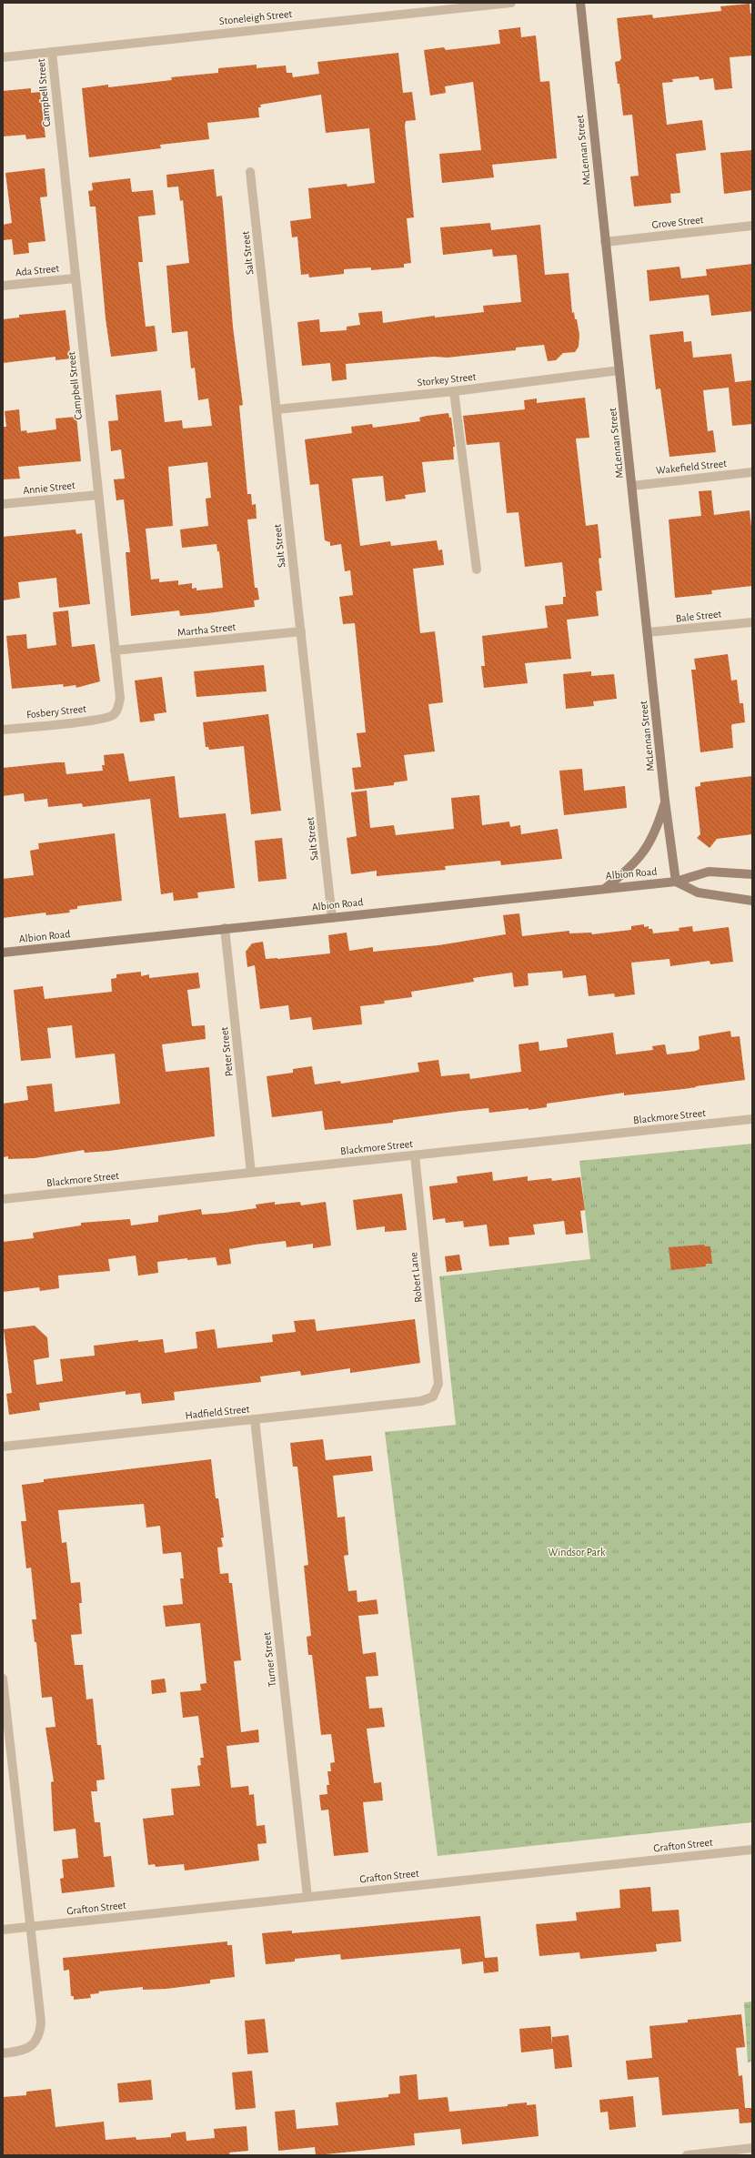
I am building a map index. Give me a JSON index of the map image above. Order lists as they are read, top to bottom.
{
  "streets": {
    "street": [
      "Stoneleigh Street",
      "Campbell Street",
      "McLennan Street",
      "Grove Street",
      "Salt Street",
      "Ada Street",
      "Storkey Street",
      "Wakefield Street",
      "Annie Street",
      "Bale Street",
      "Martha Street",
      "Fosbery Street",
      "Albion Road",
      "Peter Street",
      "Blackmore Street",
      "Robert Lane",
      "Hadfield Street",
      "Turner Street",
      "Grafton Street"
    ]
  },
  "crossings": [
    ["Stoneleigh Street", "Campbell Street"],
    ["Campbell Street", "Ada Street"],
    ["Campbell Street", "Annie Street"],
    ["Campbell Street", "Martha Street"],
    ["Campbell Street", "Fosbery Street"],
    ["McLennan Street", "Grove Street"],
    ["McLennan Street", "Storkey Street"],
    ["McLennan Street", "Wakefield Street"],
    ["McLennan Street", "Bale Street"],
    ["McLennan Street", "Albion Road"],
    ["Salt Street", "Storkey Street"],
    ["Salt Street", "Martha Street"],
    ["Salt Street", "Albion Road"],
    ["Albion Road", "Peter Street"],
    ["Peter Street", "Blackmore Street"],
    ["Blackmore Street", "Robert Lane"],
    ["Robert Lane", "Hadfield Street"],
    ["Hadfield Street", "Turner Street"],
    ["Turner Street", "Grafton Street"]
  ],
  "parks": ["Windsor Park"]
}
